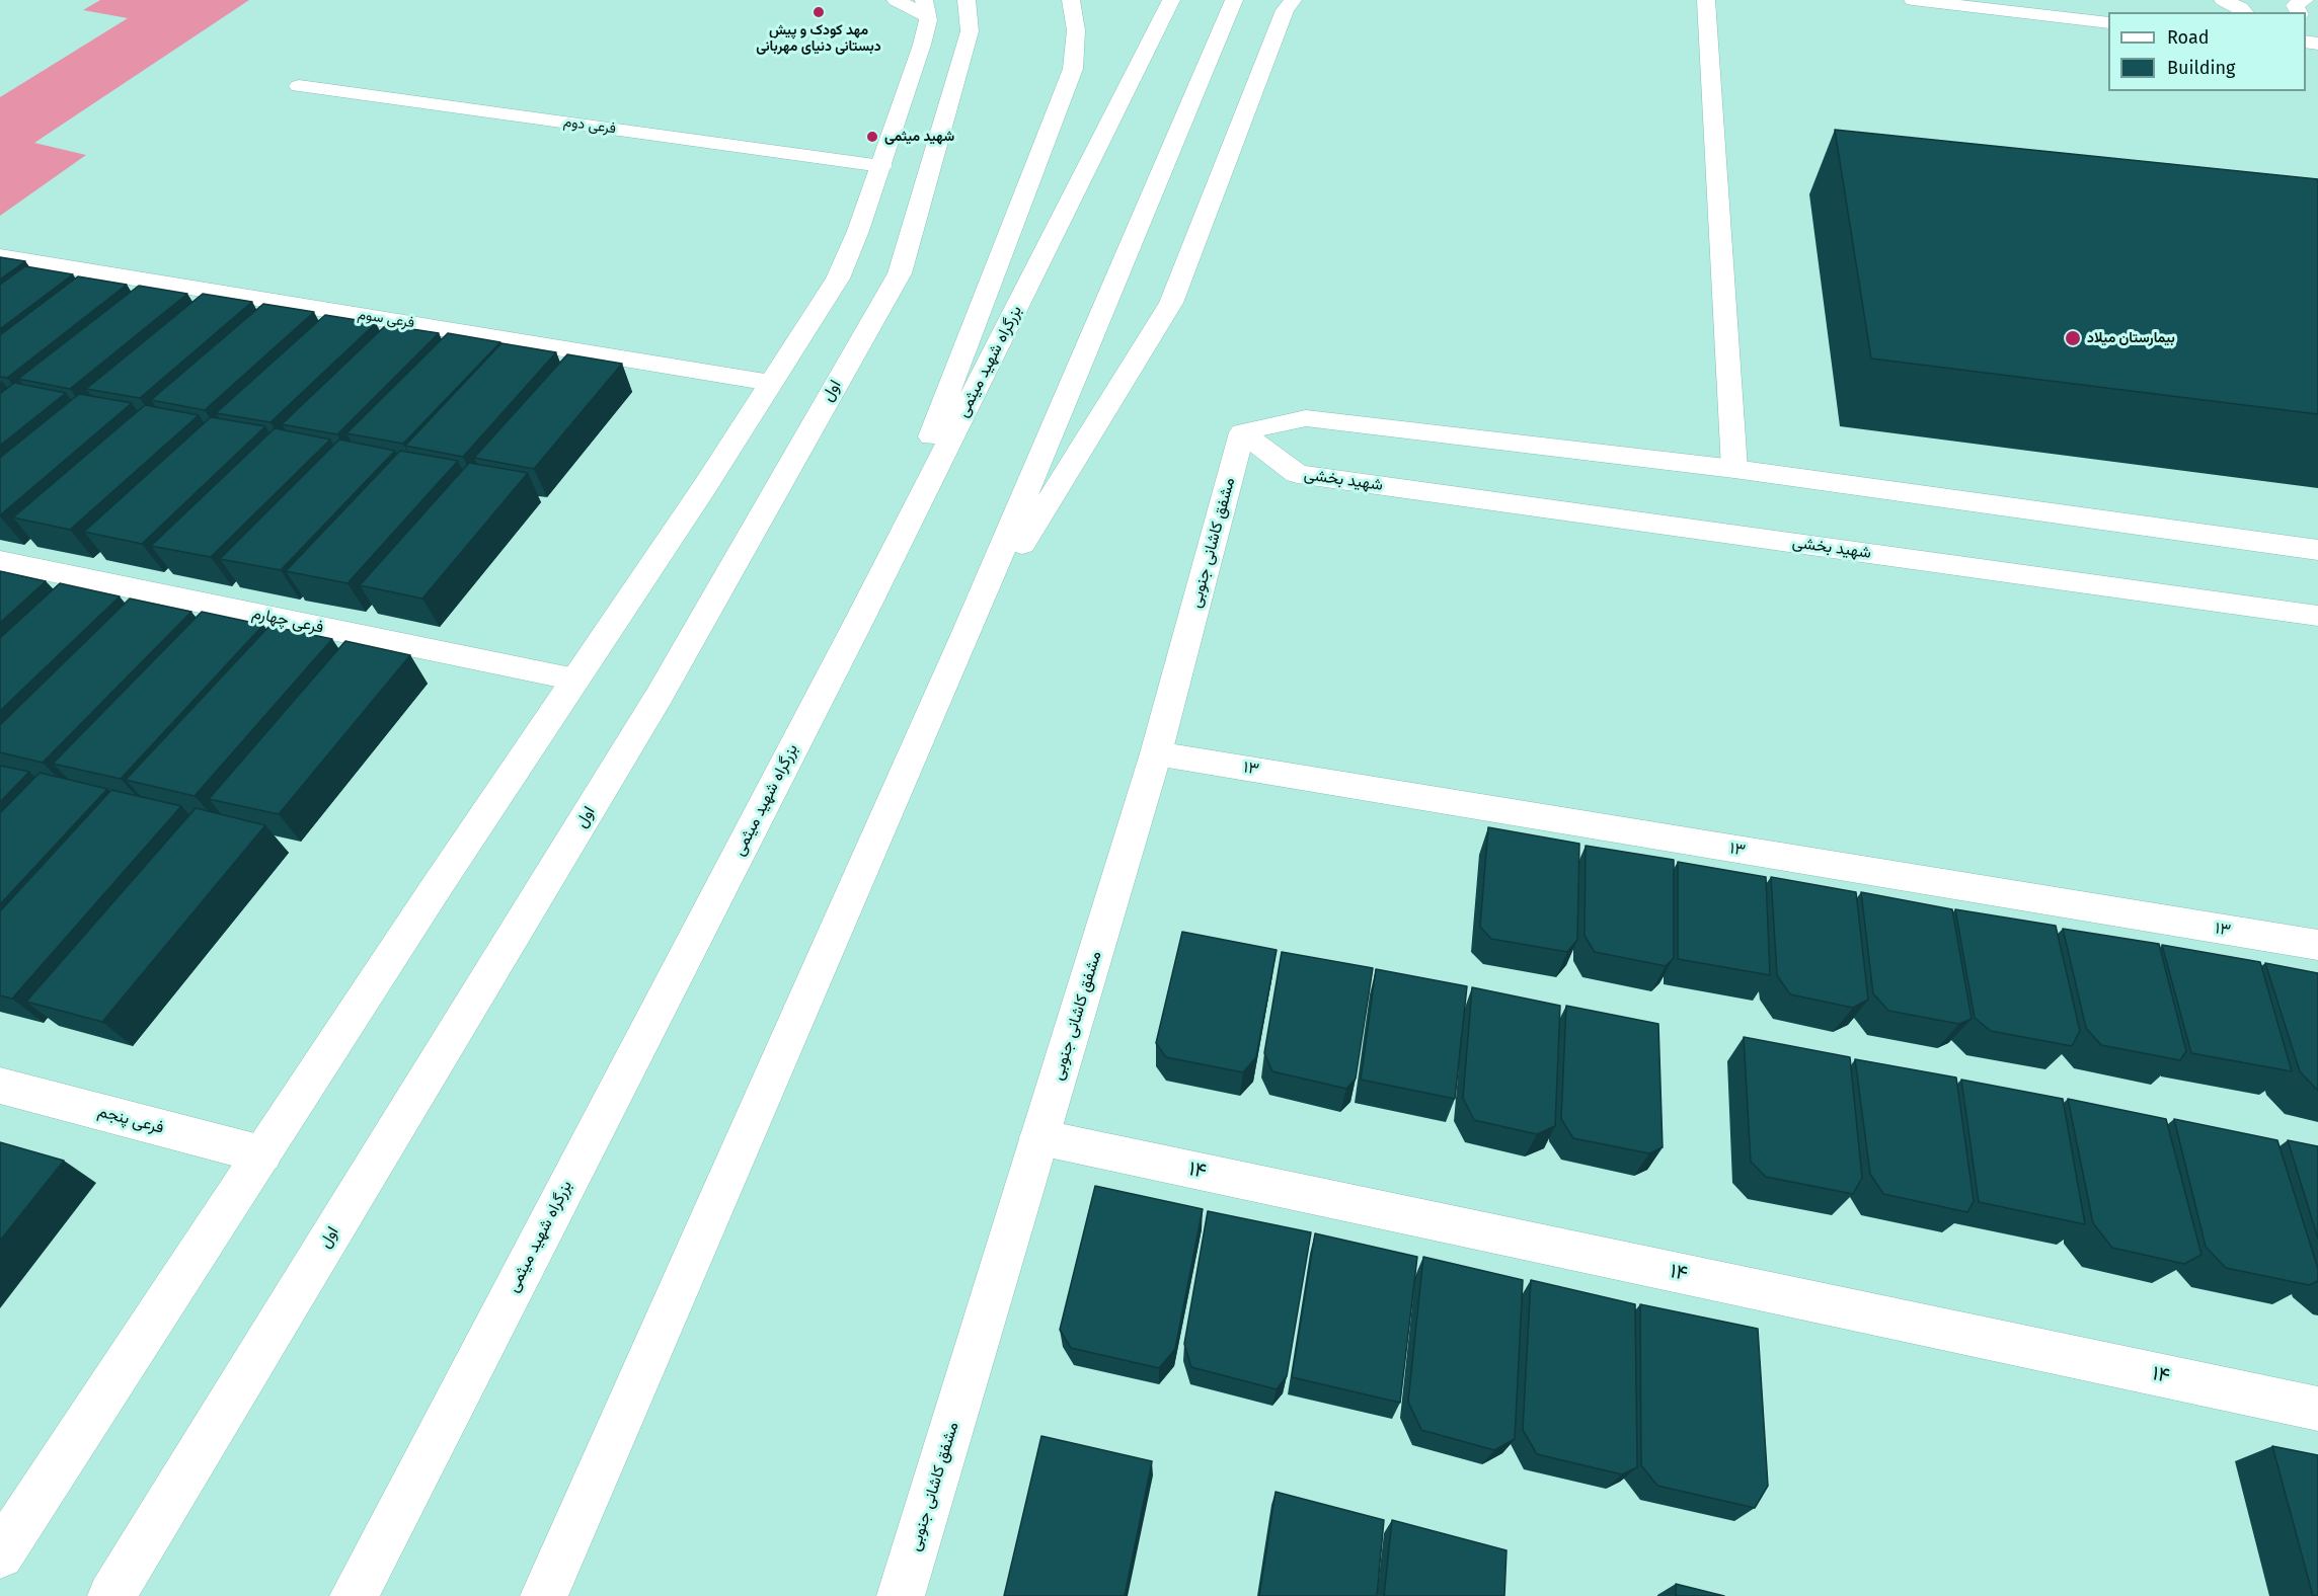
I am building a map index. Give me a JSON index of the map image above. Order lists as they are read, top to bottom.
{
  "streets": {
    "main road": [
      "فرعی دوم",
      "فرعی سوم",
      "بزرگراه شهید میثمی",
      "اول",
      "شهید بخشی",
      "مشفق کاشانی جنوبی",
      "فرعی چهارم",
      "۱۳",
      "فرعی پنجم",
      "۱۴"
    ]
  },
  "crossings": [
    ["شهید بخشی", "مشفق کاشانی جنوبی"],
    ["مشفق کاشانی جنوبی", "۱۳"],
    ["مشفق کاشانی جنوبی", "۱۴"]
  ],
  "places": ["مهد کودک و پیش دبستانی دنیای‌ مهربانی", "شهید میثمی", "بیمارستان میلاد"],
  "legend": ["Road", "Building"]
}
